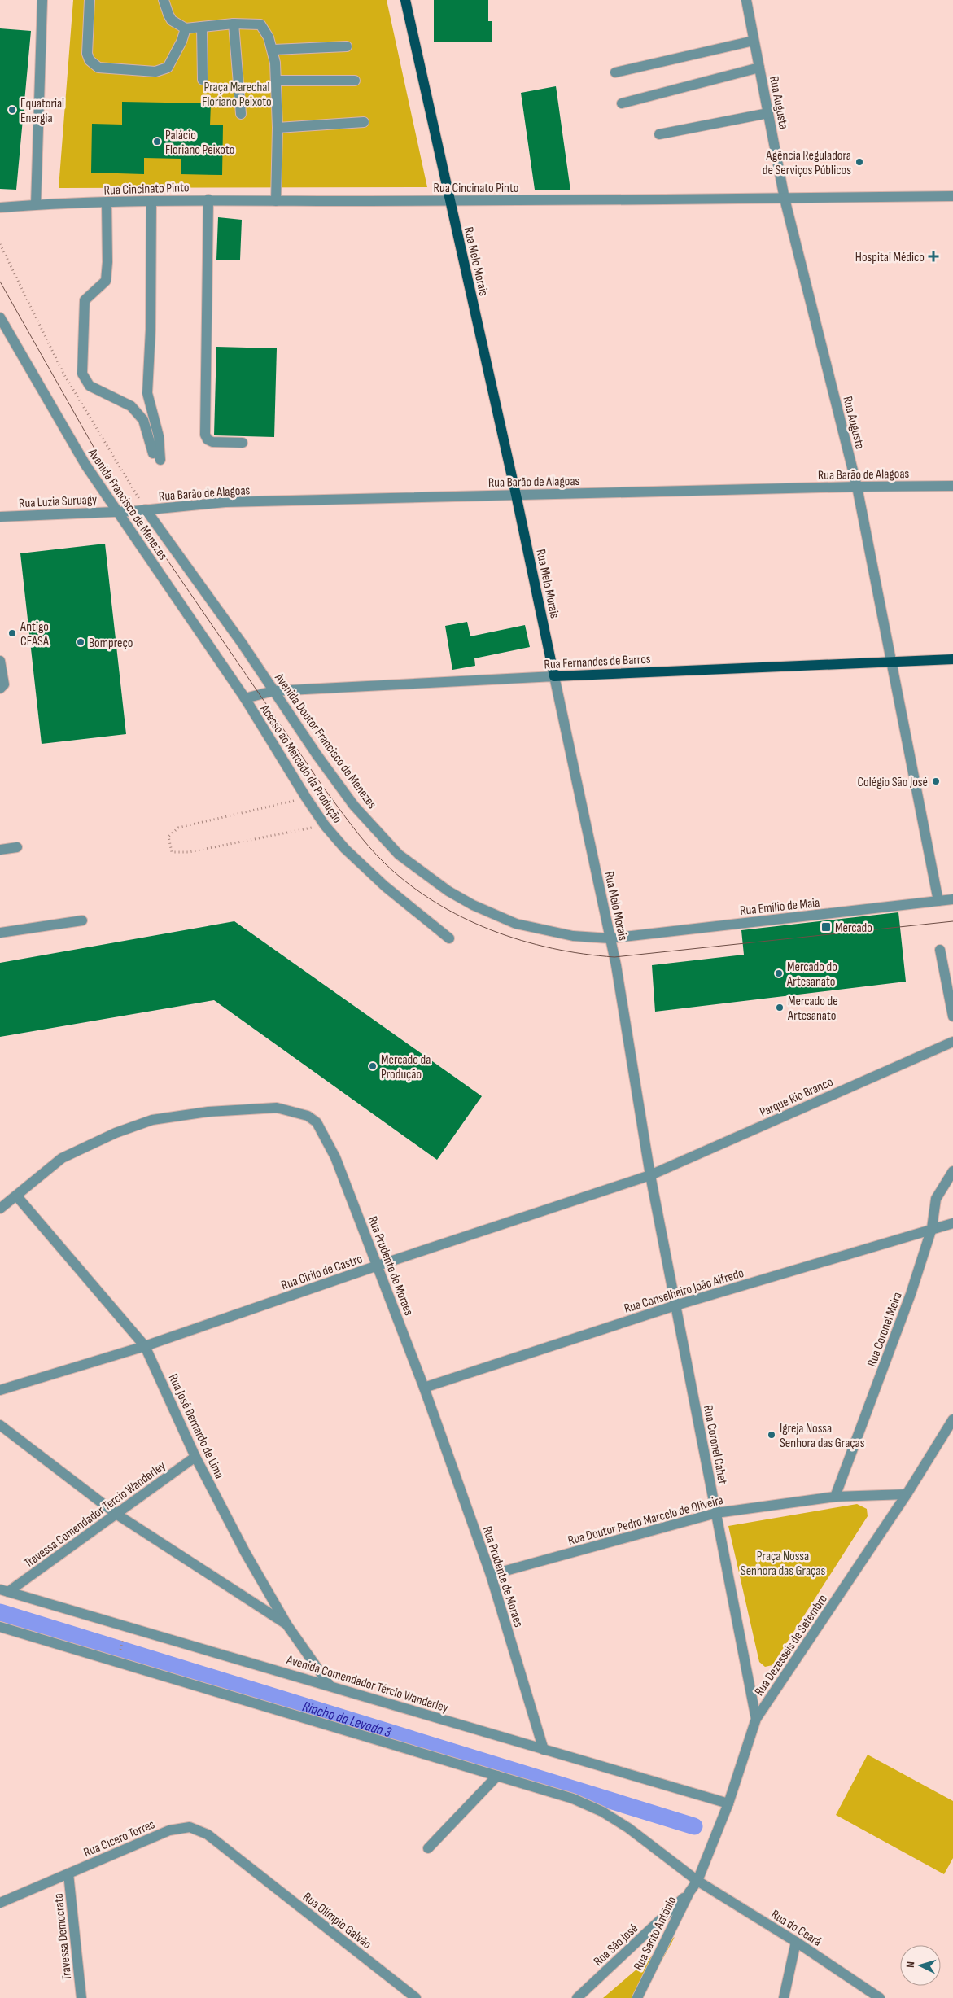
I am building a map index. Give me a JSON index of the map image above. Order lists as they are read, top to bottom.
{
  "streets": {
    "main road": ["Rua Melo Morais", "Rua Fernandes de Barros"],
    "street": [
      "Rua Augusta",
      "Rua Cincinato Pinto",
      "Rua Barão de Alagoas",
      "Rua Luzia Suruagy",
      "Avenida Francisco de Menezes",
      "Avenida Doutor Francisco de Menezes",
      "Acesso ao Mercado da Produção",
      "Rua Emílio de Maia",
      "Parque Rio Branco",
      "Rua Prudente de Moraes",
      "Rua Cirilo de Castro",
      "Rua Conselheiro João Alfredo",
      "Rua Coronel Meira",
      "Rua José Bernardo de Lima",
      "Rua Coronel Cahet",
      "Travessa Comendador Tercio Wanderley",
      "Rua Doutor Pedro Marcelo de Oliveira",
      "Rua Dezesseis de Setembro",
      "Avenida Comendador Tércio Wanderley",
      "Rua Cícero Torres",
      "Rua Olímpio Galvão",
      "Rua do Ceará",
      "Rua Santo Antônio",
      "Travessa Democrata",
      "Rua São José"
    ]
  },
  "crossings": [
    ["Rua Augusta", "Rua Cincinato Pinto"],
    ["Rua Augusta", "Rua Barão de Alagoas"],
    ["Rua Augusta", "Rua Fernandes de Barros"],
    ["Rua Augusta", "Rua Emílio de Maia"],
    ["Rua Cincinato Pinto", "Rua Melo Morais"],
    ["Rua Melo Morais", "Rua Barão de Alagoas"],
    ["Rua Melo Morais", "Rua Fernandes de Barros"],
    ["Rua Melo Morais", "Avenida Doutor Francisco de Menezes"],
    ["Rua Melo Morais", "Rua Emílio de Maia"],
    ["Rua Melo Morais", "Parque Rio Branco"],
    ["Rua Melo Morais", "Rua Cirilo de Castro"],
    ["Rua Melo Morais", "Rua Coronel Cahet"],
    ["Rua Barão de Alagoas", "Rua Luzia Suruagy"],
    ["Rua Barão de Alagoas", "Avenida Francisco de Menezes"],
    ["Rua Barão de Alagoas", "Avenida Doutor Francisco de Menezes"],
    ["Rua Luzia Suruagy", "Avenida Francisco de Menezes"],
    ["Avenida Francisco de Menezes", "Rua Fernandes de Barros"],
    ["Avenida Francisco de Menezes", "Acesso ao Mercado da Produção"],
    ["Rua Fernandes de Barros", "Avenida Doutor Francisco de Menezes"],
    ["Rua Fernandes de Barros", "Acesso ao Mercado da Produção"],
    ["Avenida Doutor Francisco de Menezes", "Rua Emílio de Maia"],
    ["Parque Rio Branco", "Rua Cirilo de Castro"],
    ["Parque Rio Branco", "Rua Coronel Cahet"],
    ["Rua Prudente de Moraes", "Rua Cirilo de Castro"],
    ["Rua Prudente de Moraes", "Rua Conselheiro João Alfredo"],
    ["Rua Prudente de Moraes", "Rua José Bernardo de Lima"],
    ["Rua Prudente de Moraes", "Rua Doutor Pedro Marcelo de Oliveira"],
    ["Rua Prudente de Moraes", "Avenida Comendador Tércio Wanderley"],
    ["Rua Cirilo de Castro", "Rua José Bernardo de Lima"],
    ["Rua Cirilo de Castro", "Rua Coronel Cahet"],
    ["Rua Conselheiro João Alfredo", "Rua Coronel Meira"],
    ["Rua Conselheiro João Alfredo", "Rua Coronel Cahet"],
    ["Rua Coronel Meira", "Rua Doutor Pedro Marcelo de Oliveira"],
    ["Rua José Bernardo de Lima", "Travessa Comendador Tercio Wanderley"],
    ["Rua José Bernardo de Lima", "Avenida Comendador Tércio Wanderley"],
    ["Rua Coronel Cahet", "Rua Doutor Pedro Marcelo de Oliveira"],
    ["Rua Coronel Cahet", "Rua Dezesseis de Setembro"],
    ["Travessa Comendador Tercio Wanderley", "Avenida Comendador Tércio Wanderley"],
    ["Rua Doutor Pedro Marcelo de Oliveira", "Rua Dezesseis de Setembro"],
    ["Rua Dezesseis de Setembro", "Avenida Comendador Tércio Wanderley"],
    ["Rua Dezesseis de Setembro", "Rua do Ceará"],
    ["Rua Dezesseis de Setembro", "Rua Santo Antônio"],
    ["Rua Cícero Torres", "Rua Olímpio Galvão"],
    ["Rua Cícero Torres", "Travessa Democrata"],
    ["Rua do Ceará", "Rua Santo Antônio"],
    ["Rua Santo Antônio", "Rua São José"]
  ],
  "water": ["Riacho da Levada 3"],
  "parks": ["Praça Marechal Floriano Peixoto", "Praça Nossa Senhora das Graças"],
  "places": {
    "other": [
      "Equatorial Energia",
      "Palácio Floriano Peixoto",
      "Agência Reguladora de Serviços Públicos",
      "Antigo CEASA",
      "Bompreço",
      "Colégio São José",
      "Mercado do Artesanato",
      "Mercado de Artesanato",
      "Mercado da Produção",
      "Igreja Nossa Senhora das Graças"
    ],
    "health": ["Hospital Médico"],
    "transit": ["Mercado"]
  },
  "north": "left"
}
